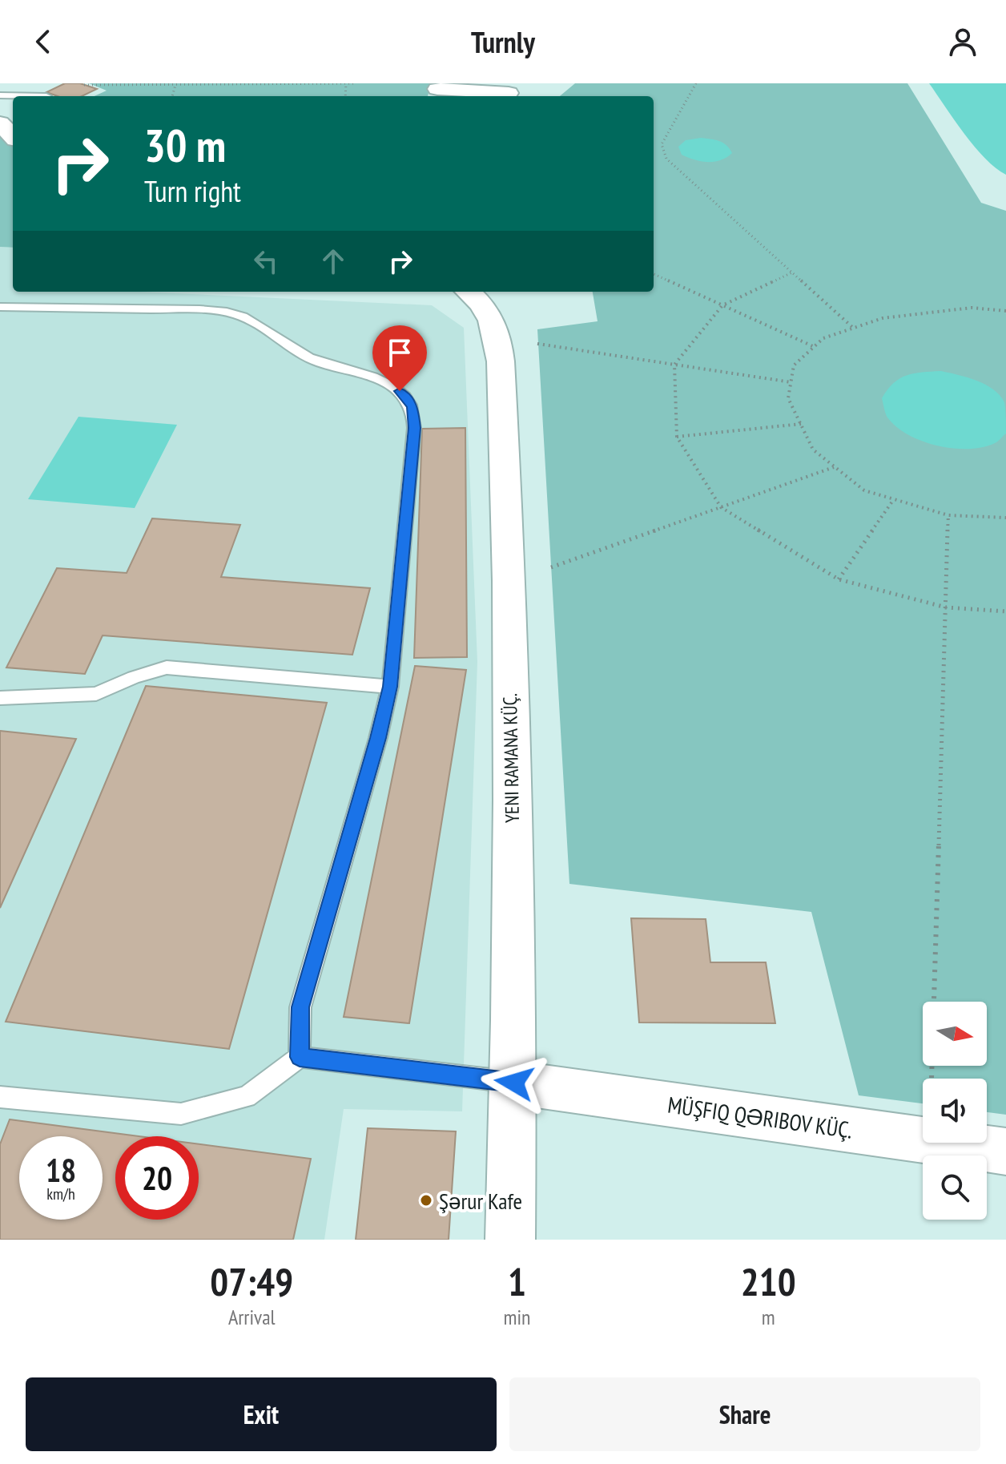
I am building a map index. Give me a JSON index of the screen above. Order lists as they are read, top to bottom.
{
  "streets": {
    "street": ["YENI RAMANA KÜÇ.", "MÜŞFIQ QƏRIBOV KÜÇ."]
  },
  "crossings": [
    ["YENI RAMANA KÜÇ.", "MÜŞFIQ QƏRIBOV KÜÇ."]
  ],
  "places": ["Şərur Kafe"],
  "north": "right",
  "page": {
    "header": "Turnly",
    "turn": ["30 m", "Turn right"],
    "speed": "18 km/h",
    "limit": "20",
    "eta": [
      "07:49",
      "Arrival",
      "1",
      "min",
      "210",
      "m"
    ],
    "buttons": ["Exit", "Share"]
  }
}
